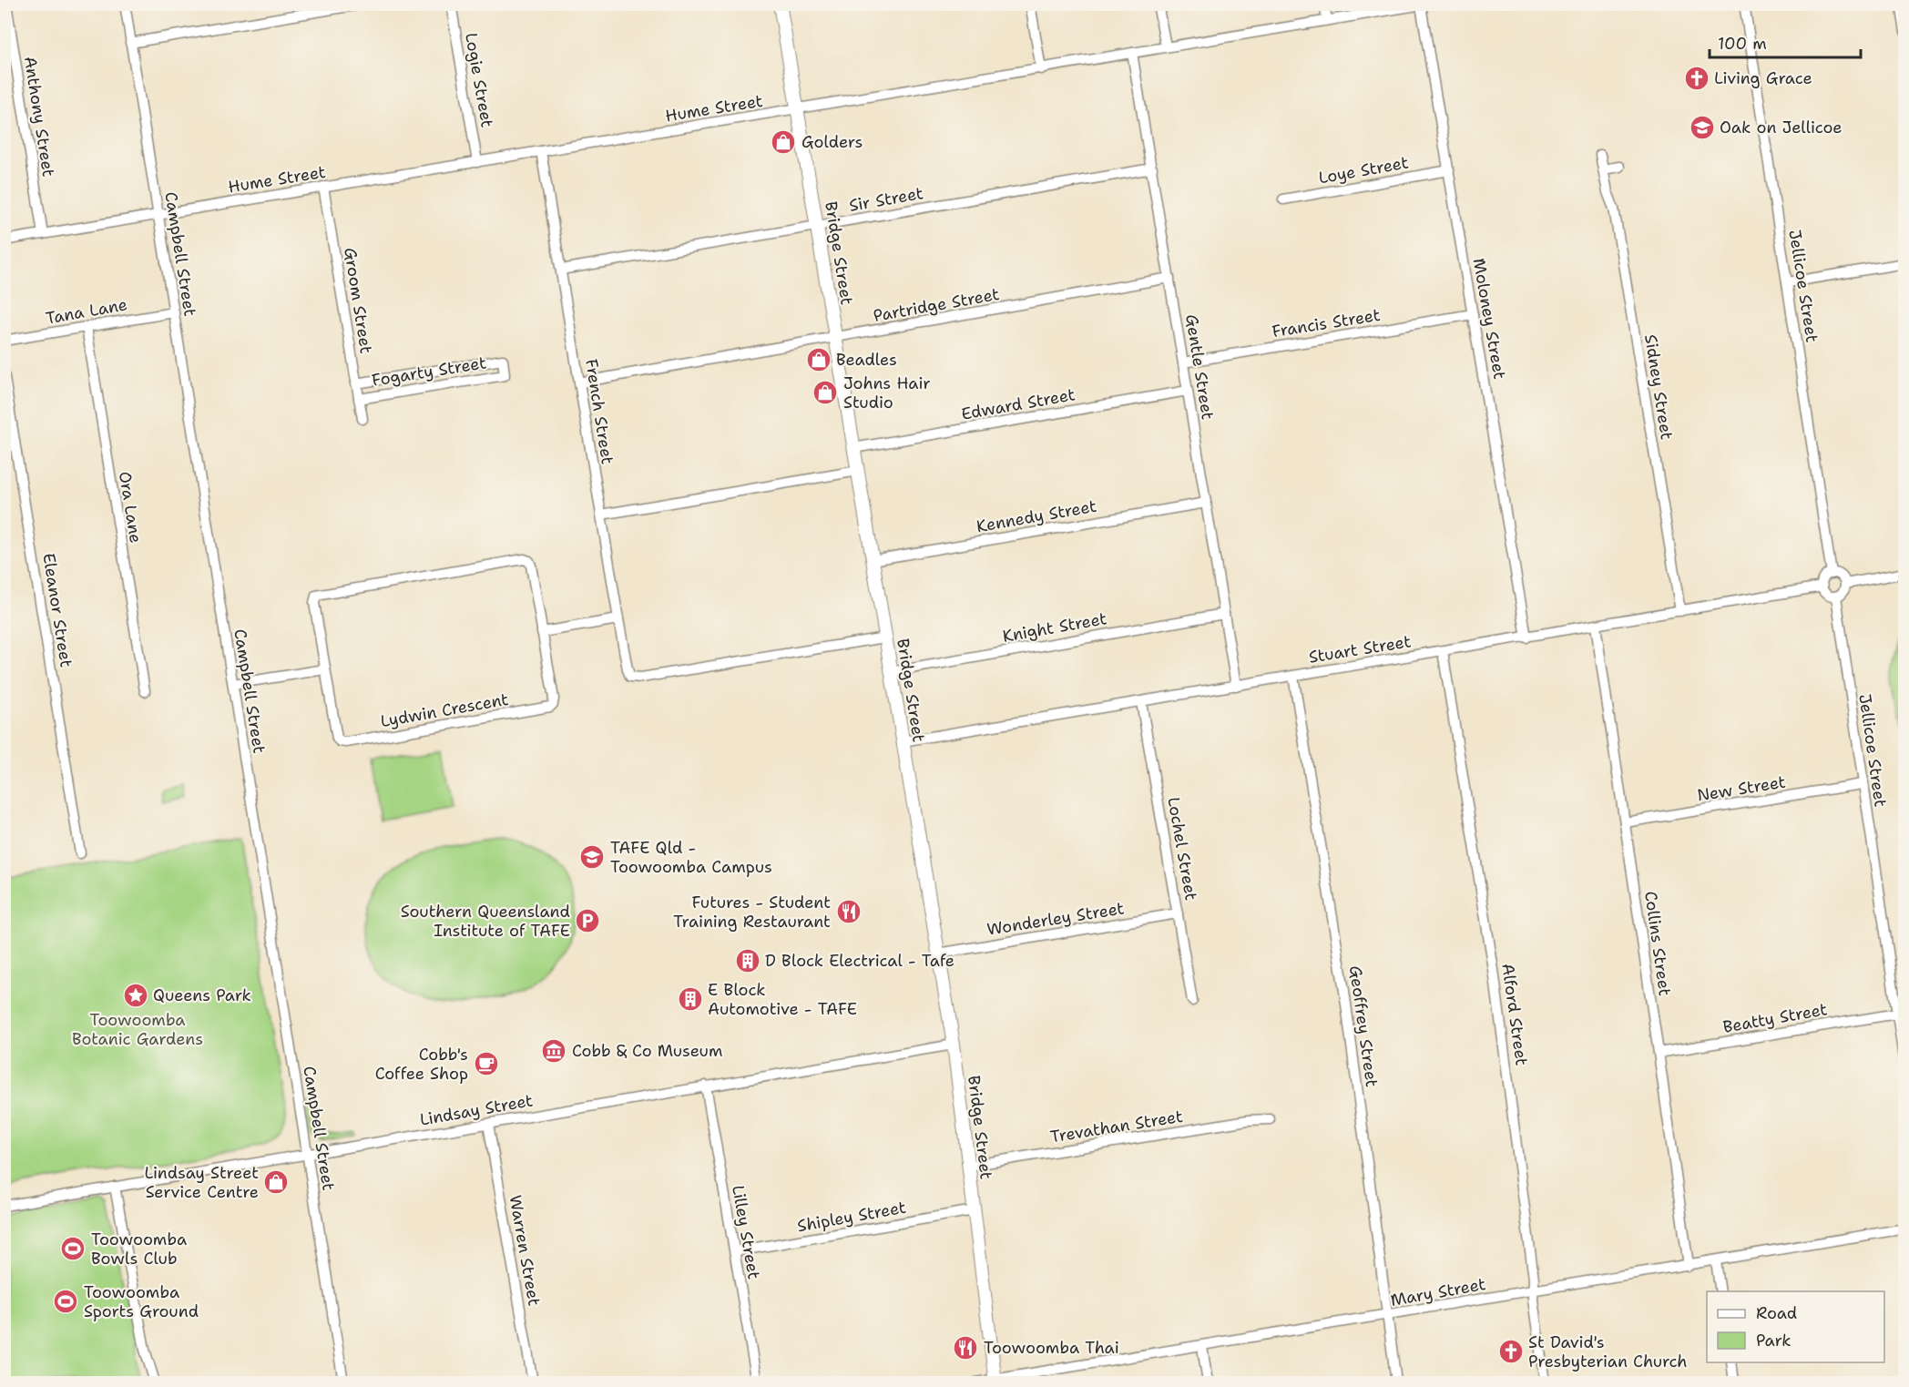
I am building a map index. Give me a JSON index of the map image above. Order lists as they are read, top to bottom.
{
  "streets": {
    "main road": ["Bridge Street"],
    "street": [
      "Logie Street",
      "Hume Street",
      "Anthony Street",
      "Loye Street",
      "Sir Street",
      "Campbell Street",
      "Jellicoe Street",
      "Groom Street",
      "Partridge Street",
      "Tana Lane",
      "Moloney Street",
      "Francis Street",
      "Gentle Street",
      "Fogarty Street",
      "Sidney Street",
      "Edward Street",
      "French Street",
      "Ora Lane",
      "Kennedy Street",
      "Eleanor Street",
      "Knight Street",
      "Stuart Street",
      "Lydwin Crescent",
      "New Street",
      "Lochel Street",
      "Wonderley Street",
      "Collins Street",
      "Alford Street",
      "Beatty Street",
      "Geoffrey Street",
      "Lindsay Street",
      "Trevathan Street",
      "Shipley Street",
      "Lilley Street",
      "Warren Street",
      "Mary Street"
    ]
  },
  "crossings": [
    ["Logie Street", "Hume Street"],
    ["Hume Street", "Anthony Street"],
    ["Hume Street", "Bridge Street"],
    ["Hume Street", "Campbell Street"],
    ["Hume Street", "Groom Street"],
    ["Hume Street", "Moloney Street"],
    ["Hume Street", "Gentle Street"],
    ["Hume Street", "French Street"],
    ["Loye Street", "Moloney Street"],
    ["Sir Street", "Bridge Street"],
    ["Sir Street", "Gentle Street"],
    ["Sir Street", "French Street"],
    ["Bridge Street", "Partridge Street"],
    ["Bridge Street", "Edward Street"],
    ["Bridge Street", "French Street"],
    ["Bridge Street", "Kennedy Street"],
    ["Bridge Street", "Knight Street"],
    ["Bridge Street", "Stuart Street"],
    ["Bridge Street", "Wonderley Street"],
    ["Bridge Street", "Lindsay Street"],
    ["Bridge Street", "Trevathan Street"],
    ["Bridge Street", "Shipley Street"],
    ["Bridge Street", "Mary Street"],
    ["Campbell Street", "Tana Lane"],
    ["Campbell Street", "Lindsay Street"],
    ["Jellicoe Street", "Stuart Street"],
    ["Jellicoe Street", "New Street"],
    ["Jellicoe Street", "Beatty Street"],
    ["Groom Street", "Fogarty Street"],
    ["Partridge Street", "Gentle Street"],
    ["Partridge Street", "French Street"],
    ["Tana Lane", "Ora Lane"],
    ["Moloney Street", "Francis Street"],
    ["Moloney Street", "Stuart Street"],
    ["Francis Street", "Gentle Street"],
    ["Gentle Street", "Edward Street"],
    ["Gentle Street", "Kennedy Street"],
    ["Gentle Street", "Knight Street"],
    ["Gentle Street", "Stuart Street"],
    ["Sidney Street", "Stuart Street"],
    ["Stuart Street", "Lochel Street"],
    ["Stuart Street", "Collins Street"],
    ["Stuart Street", "Alford Street"],
    ["Stuart Street", "Geoffrey Street"],
    ["New Street", "Collins Street"],
    ["Lochel Street", "Wonderley Street"],
    ["Collins Street", "Beatty Street"],
    ["Collins Street", "Mary Street"],
    ["Alford Street", "Mary Street"],
    ["Geoffrey Street", "Mary Street"],
    ["Lindsay Street", "Lilley Street"],
    ["Lindsay Street", "Warren Street"],
    ["Shipley Street", "Lilley Street"]
  ],
  "parks": ["Toowoomba Botanic Gardens"],
  "places": {
    "church": ["Living Grace", "St David's Presbyterian Church"],
    "school or university": ["Oak on Jellicoe", "TAFE Qld - Toowoomba Campus"],
    "shop": [
      "Golders",
      "Beadles",
      "Johns Hair Studio",
      "Lindsay Street Service Centre"
    ],
    "restaurant": ["Futures - Student Training Restaurant", "Toowoomba Thai"],
    "parking": ["Southern Queensland Institute of TAFE"],
    "building": ["D Block Electrical - Tafe", "E Block Automotive - TAFE"],
    "place": ["Queens Park"],
    "museum": ["Cobb & Co Museum"],
    "cafe": ["Cobb's Coffee Shop"],
    "sports": ["Toowoomba Bowls Club", "Toowoomba Sports Ground"]
  },
  "legend": ["Road", "Park"],
  "scale_bar": "100 m"
}
